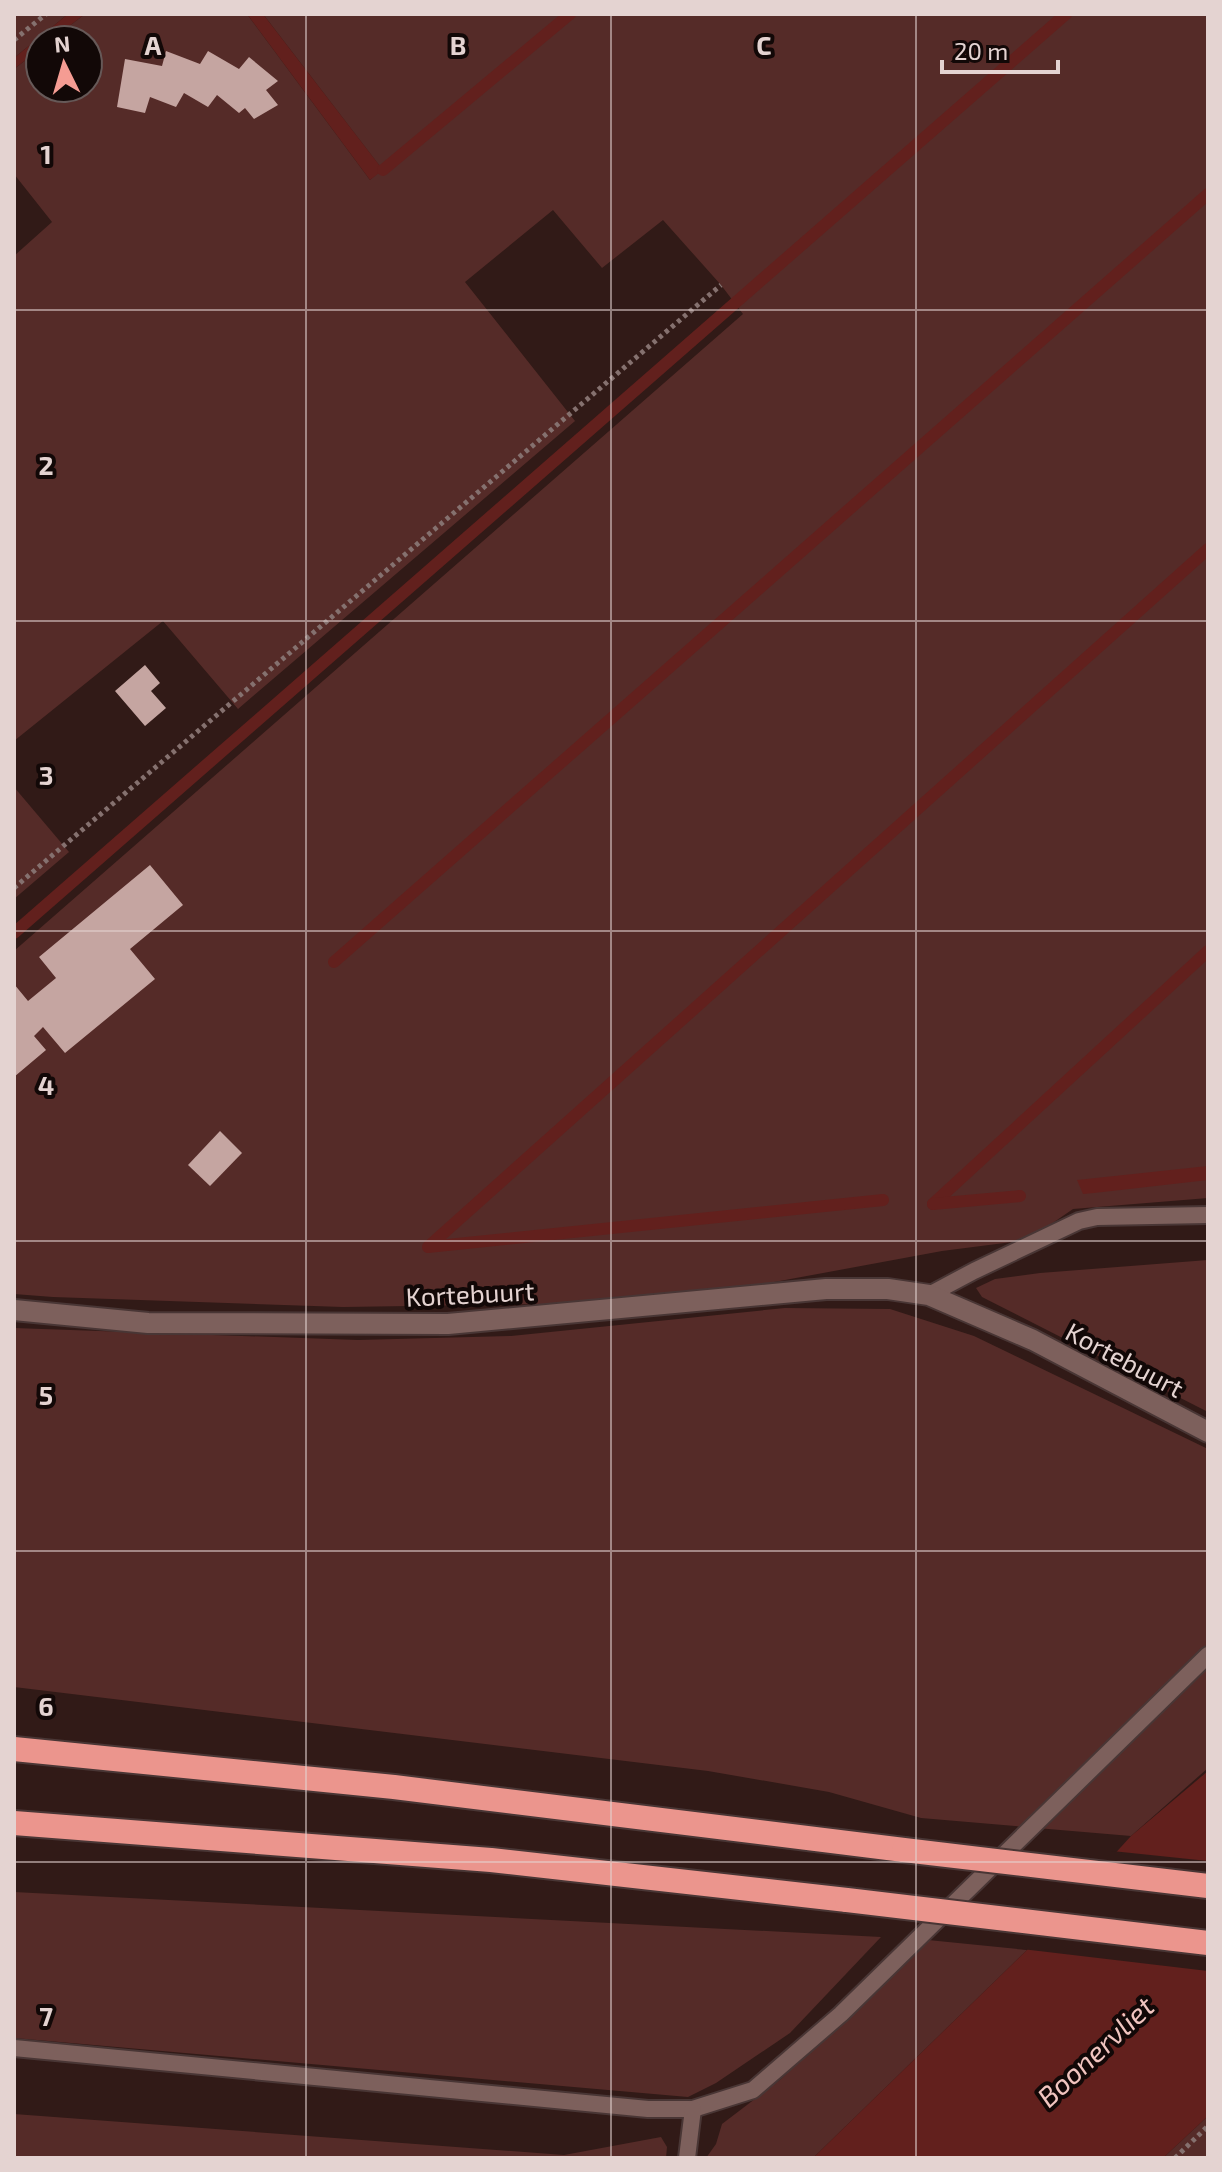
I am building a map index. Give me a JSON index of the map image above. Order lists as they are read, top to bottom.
{
  "streets": {
    "street": ["Kortebuurt"]
  },
  "water": ["Boonervliet"],
  "scale_bar": "20 m",
  "north": "top",
  "grid": {
    "columns": ["A", "B", "C"],
    "rows": [
      "1",
      "2",
      "3",
      "4",
      "5",
      "6",
      "7"
    ]
  }
}
